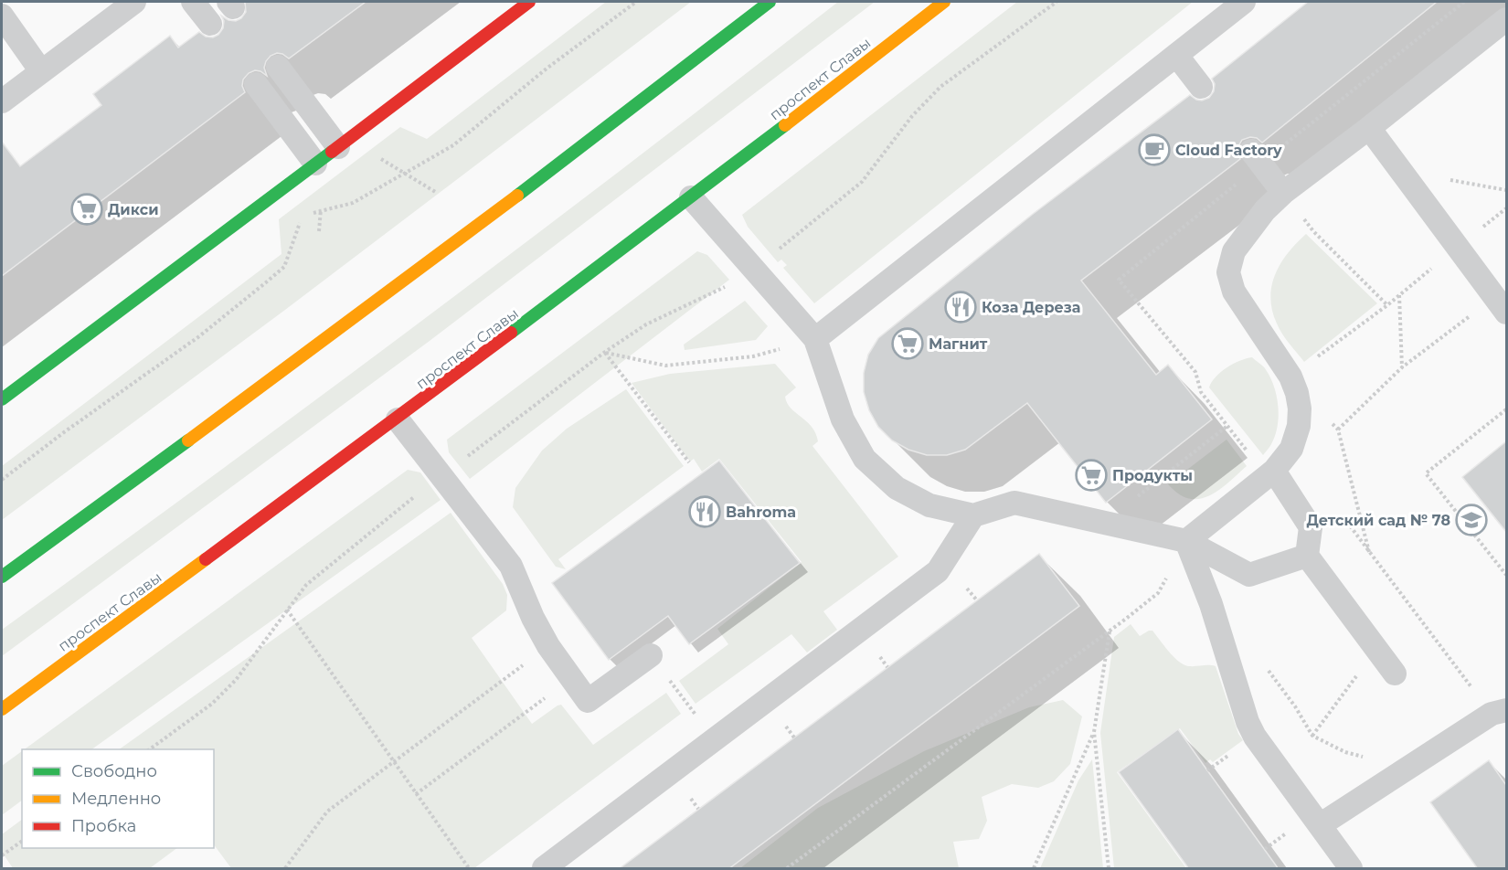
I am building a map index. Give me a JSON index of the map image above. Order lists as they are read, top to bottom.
{
  "streets": {
    "main road": ["проспект Славы"]
  },
  "places": {
    "cafe": ["Cloud Factory"],
    "supermarket": ["Дикси", "Магнит", "Продукты"],
    "restaurant": ["Коза Дереза", "Bahroma"],
    "school or university": ["Детский сад № 78"]
  },
  "legend": ["Свободно", "Медленно", "Пробка"]
}
